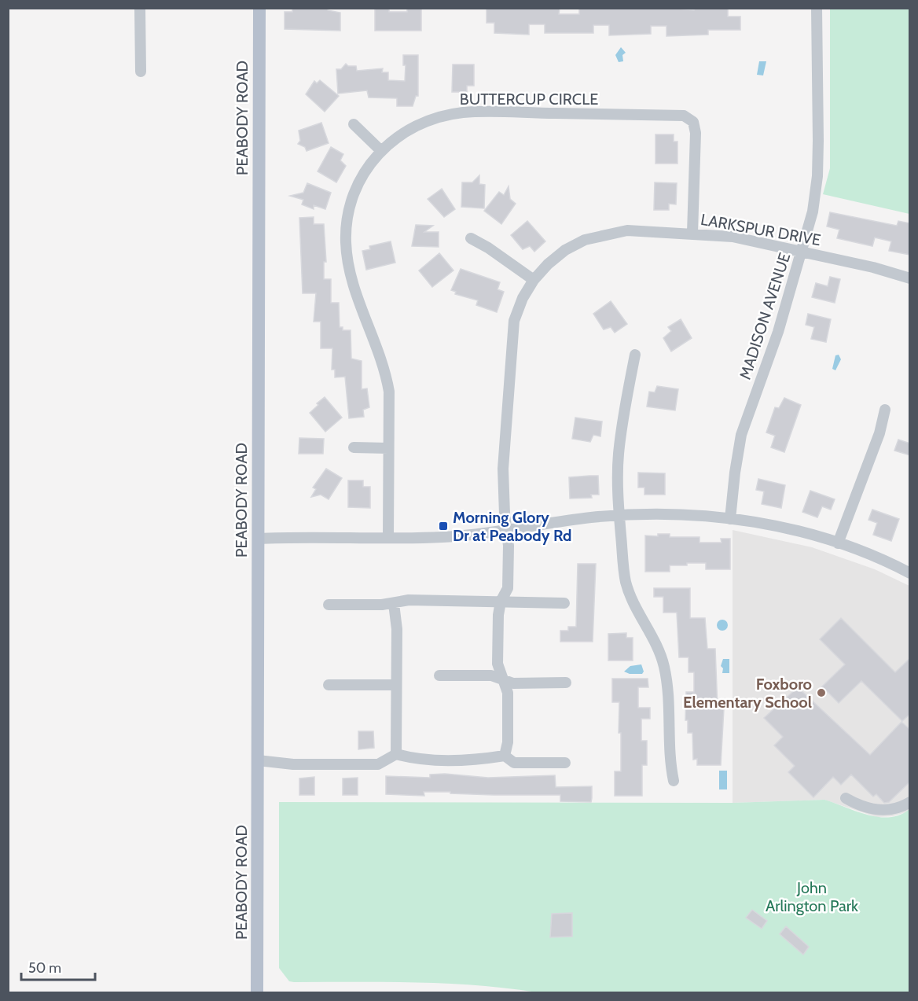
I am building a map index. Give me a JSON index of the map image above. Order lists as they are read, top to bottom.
{
  "streets": {
    "main road": ["PEABODY ROAD"],
    "street": ["BUTTERCUP CIRCLE", "LARKSPUR DRIVE", "MADISON AVENUE"]
  },
  "crossings": [
    ["BUTTERCUP CIRCLE", "LARKSPUR DRIVE"],
    ["LARKSPUR DRIVE", "MADISON AVENUE"]
  ],
  "parks": ["John Arlington Park"],
  "places": {
    "transit": ["Morning Glory Dr at Peabody Rd"],
    "other": ["Foxboro Elementary School"]
  },
  "scale_bar": "50 m"
}
